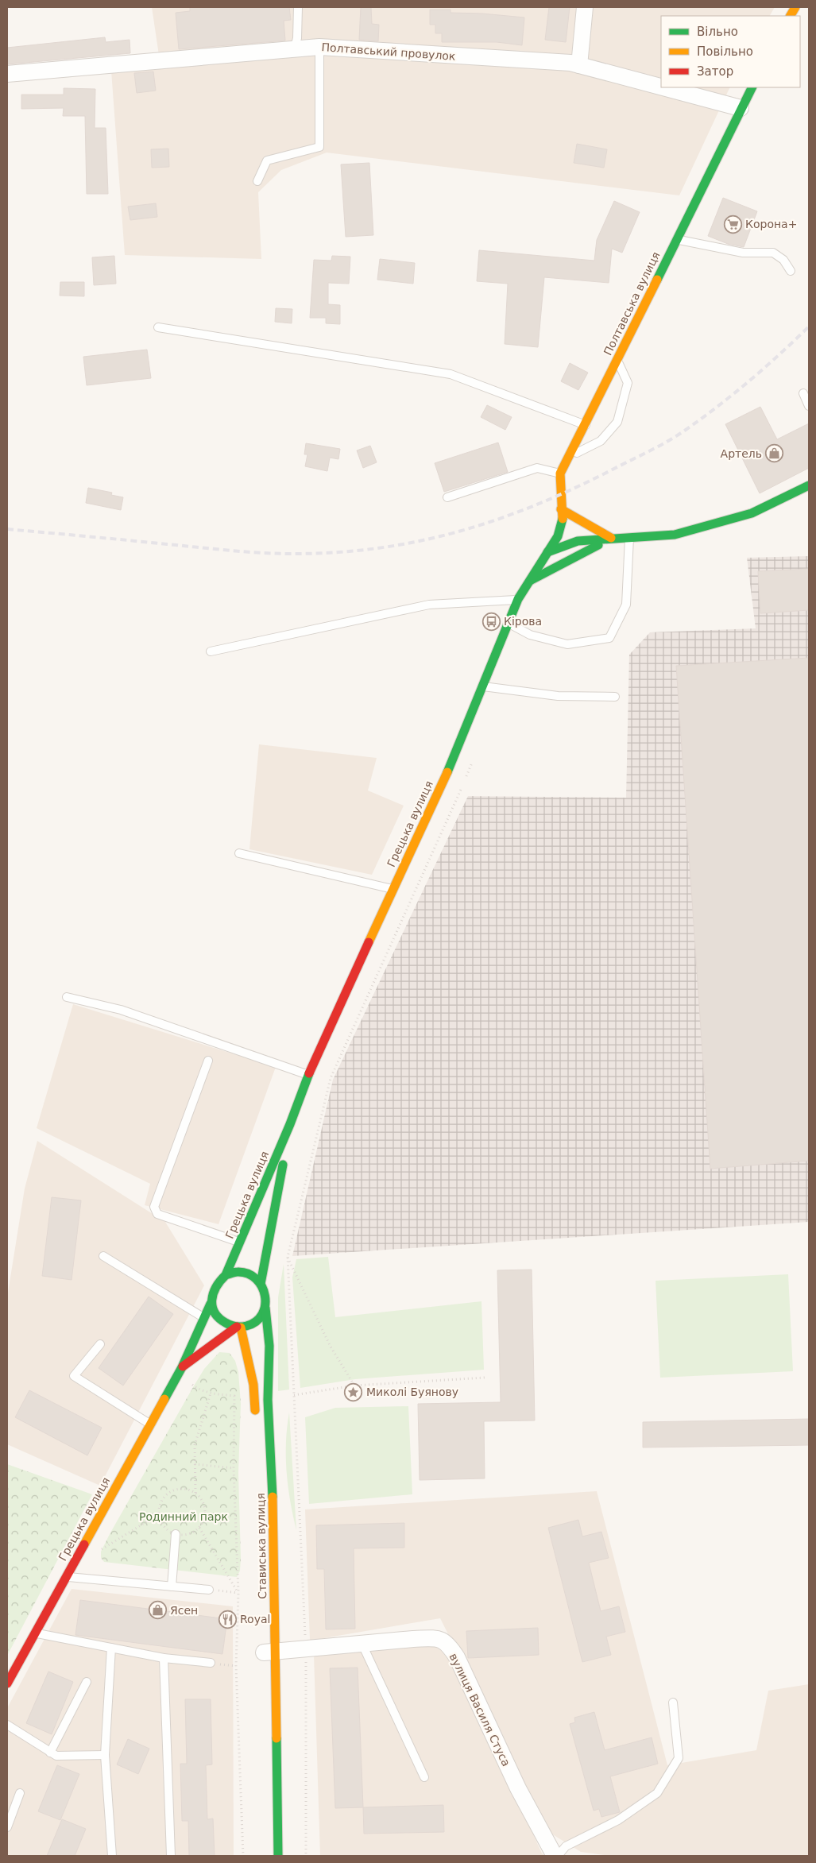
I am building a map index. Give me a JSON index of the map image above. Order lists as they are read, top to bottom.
{
  "streets": {
    "main road": ["Полтавська вулиця", "Грецька вулиця", "Стависька вулиця"],
    "street": ["Полтавський провулок", "вулиця Василя Стуса"]
  },
  "crossings": [
    ["Полтавський провулок", "Полтавська вулиця"],
    ["Полтавська вулиця", "Грецька вулиця"],
    ["Грецька вулиця", "Стависька вулиця"],
    ["Стависька вулиця", "вулиця Василя Стуса"]
  ],
  "parks": ["Родинний парк"],
  "places": {
    "supermarket": ["Корона+"],
    "shop": ["Артель", "Ясен"],
    "bus stop": ["Кірова"],
    "place": ["Миколі Буянову"],
    "restaurant": ["Royal"]
  },
  "legend": ["Вільно", "Повільно", "Затор"]
}
